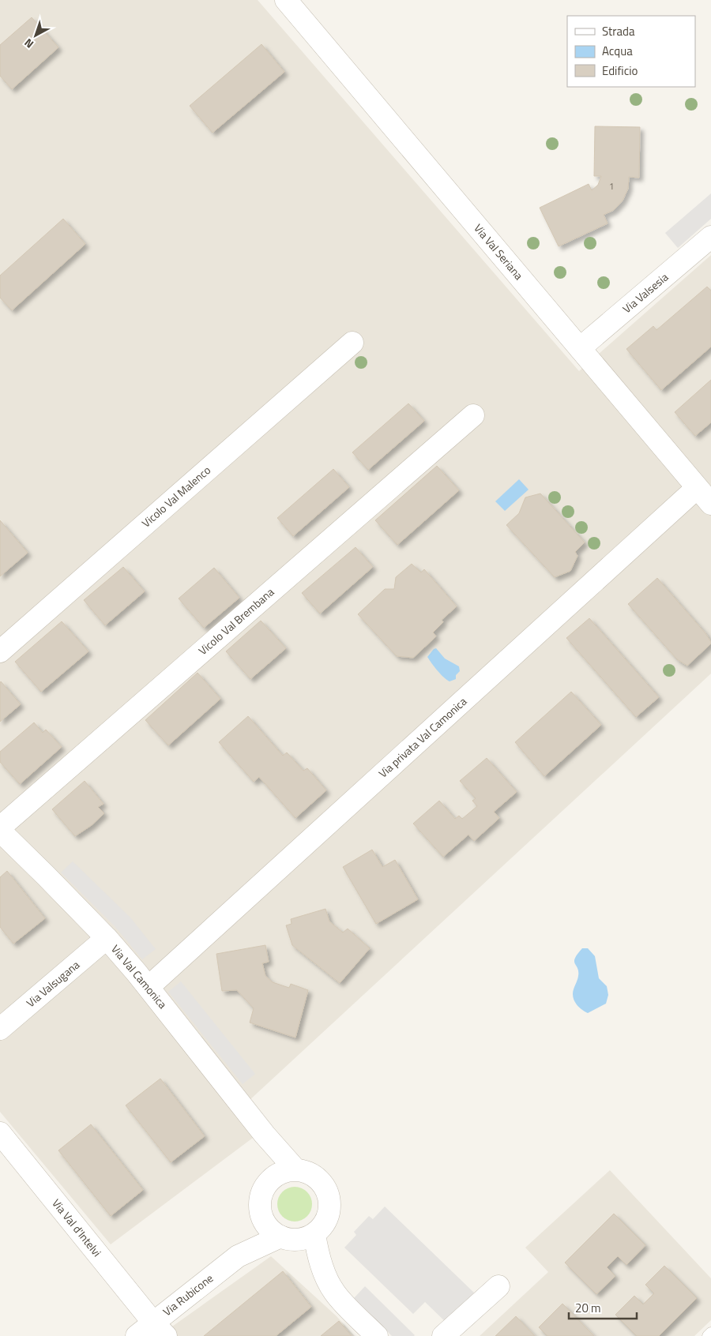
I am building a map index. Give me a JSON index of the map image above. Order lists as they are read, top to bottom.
{
  "streets": {
    "street": [
      "Via Val Seriana",
      "Via Valsesia",
      "Vicolo Val Malenco",
      "Vicolo Val Brembana",
      "Via privata Val Camonica",
      "Via Val Camonica",
      "Via Valsugana",
      "Via Val d'Intelvi",
      "Via Rubicone"
    ]
  },
  "crossings": [
    ["Via Val Seriana", "Via Valsesia"],
    ["Via Val Seriana", "Via privata Val Camonica"],
    ["Via privata Val Camonica", "Via Val Camonica"],
    ["Via Val Camonica", "Via Valsugana"],
    ["Via Val Camonica", "Via Rubicone"],
    ["Via Val d'Intelvi", "Via Rubicone"]
  ],
  "house_numbers": ["1"],
  "legend": ["Strada", "Acqua", "Edificio"],
  "scale_bar": "20 m",
  "north": "bottom left"
}
